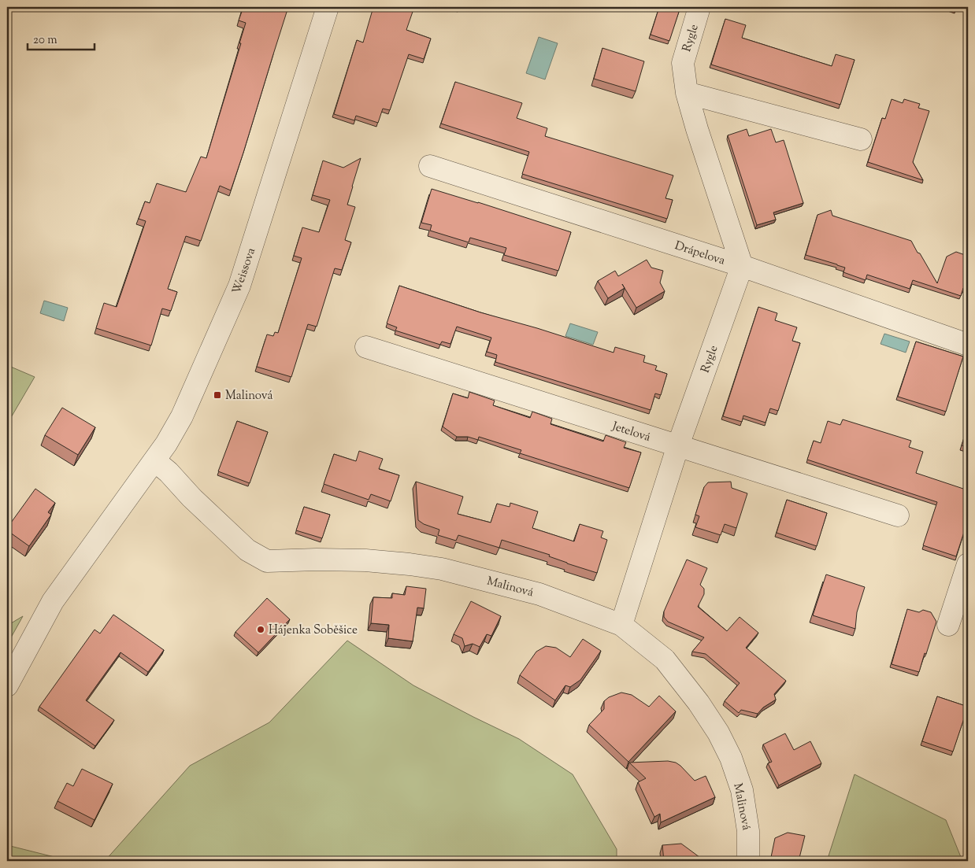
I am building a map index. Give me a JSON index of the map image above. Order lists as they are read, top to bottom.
{
  "streets": {
    "street": [
      "Rygle",
      "Drápelova",
      "Weissova",
      "Jetelová",
      "Malinová"
    ]
  },
  "crossings": [
    ["Rygle", "Drápelova"],
    ["Rygle", "Jetelová"],
    ["Rygle", "Malinová"],
    ["Weissova", "Malinová"]
  ],
  "places": {
    "transit": ["Malinová"],
    "other": ["Hájenka Soběšice"]
  },
  "scale_bar": "20 m"
}
